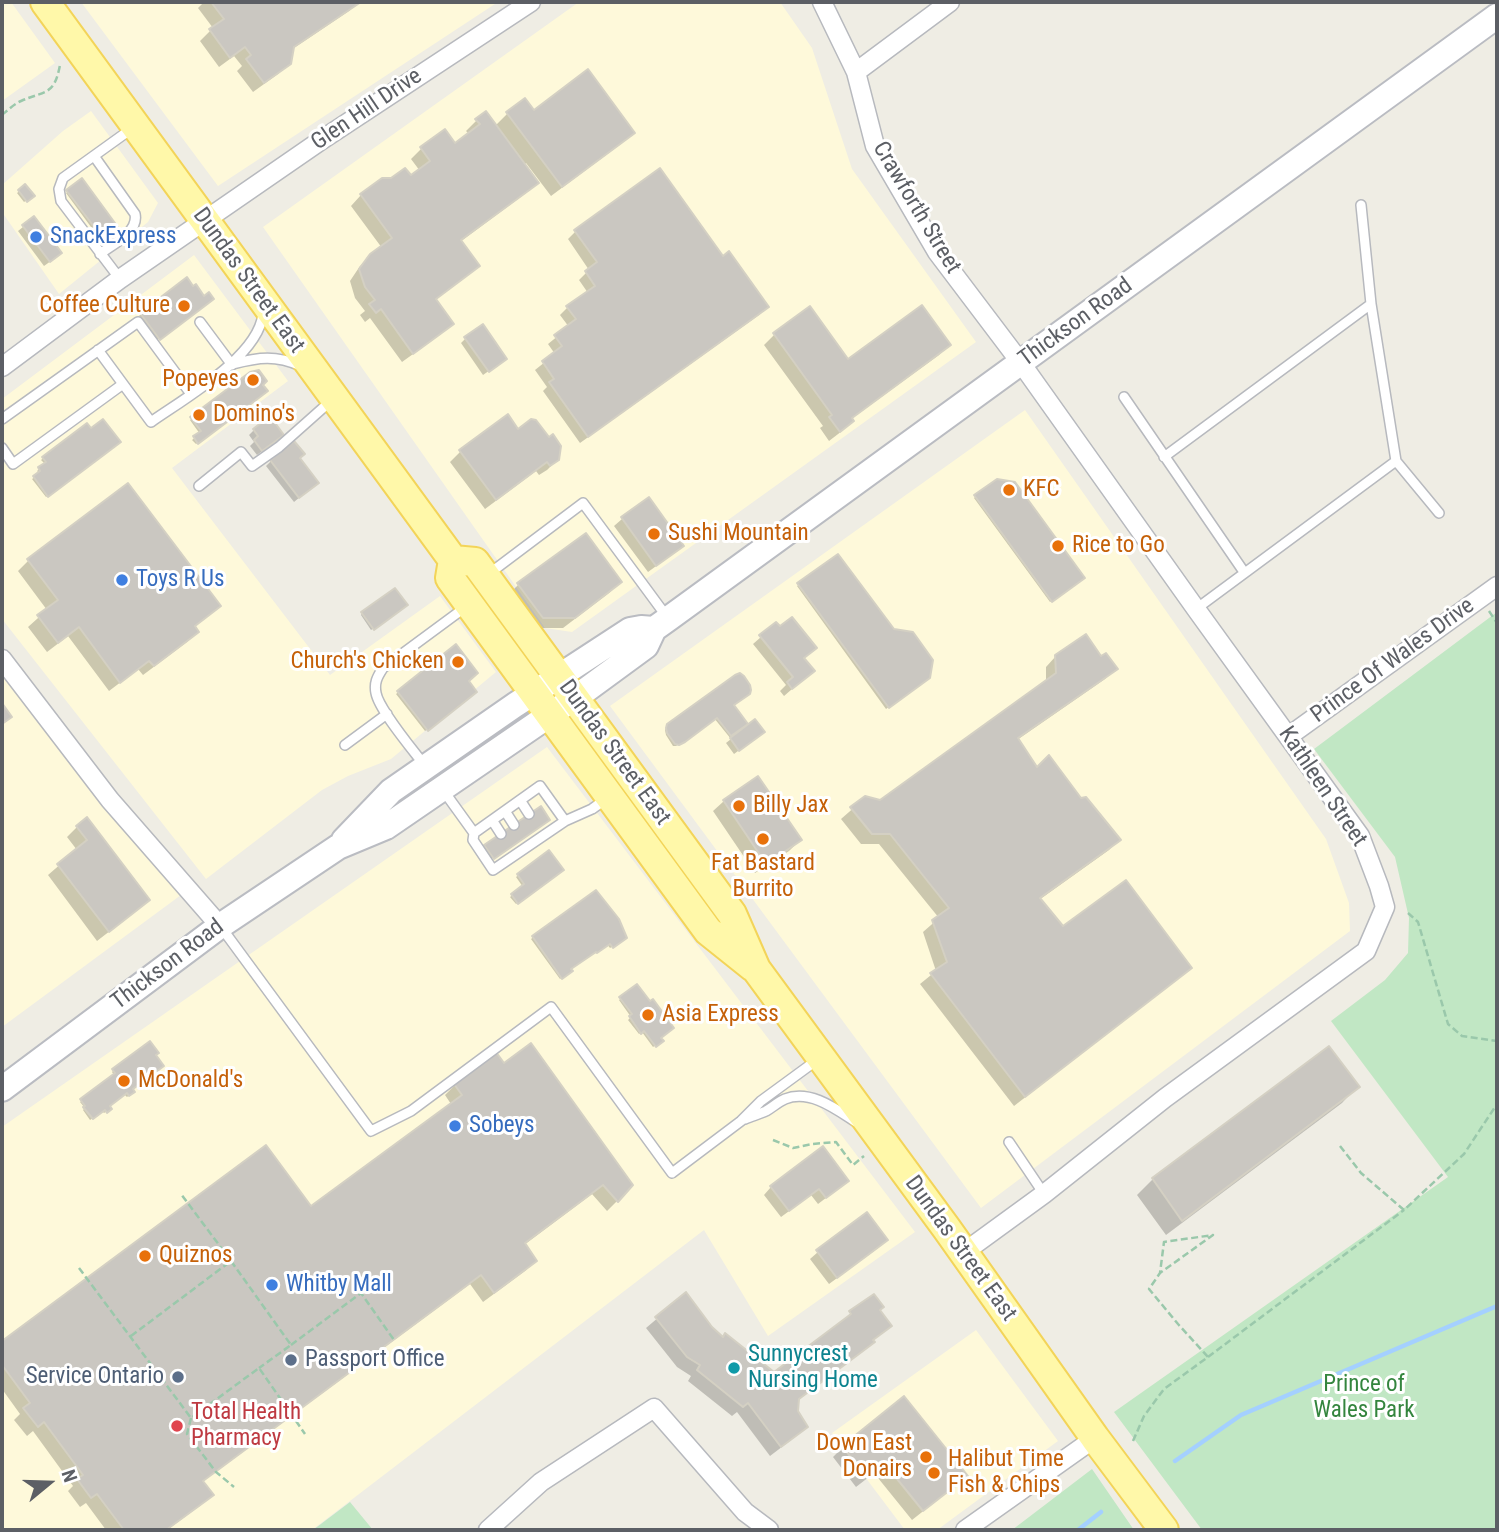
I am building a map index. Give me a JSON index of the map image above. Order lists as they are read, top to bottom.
{
  "streets": {
    "main road": ["Dundas Street East", "Thickson Road"],
    "street": [
      "Glen Hill Drive",
      "Crawforth Street",
      "Prince Of Wales Drive",
      "Kathleen Street"
    ]
  },
  "crossings": [
    ["Glen Hill Drive", "Dundas Street East"],
    ["Crawforth Street", "Thickson Road"],
    ["Crawforth Street", "Kathleen Street"],
    ["Dundas Street East", "Thickson Road"],
    ["Dundas Street East", "Kathleen Street"],
    ["Thickson Road", "Kathleen Street"],
    ["Prince Of Wales Drive", "Kathleen Street"]
  ],
  "parks": ["Prince of Wales Park"],
  "places": [
    "SnackExpress",
    "Coffee Culture",
    "Popeyes",
    "Domino's",
    "KFC",
    "Sushi Mountain",
    "Rice to Go",
    "Toys R Us",
    "Church's Chicken",
    "Billy Jax",
    "Fat Bastard Burrito",
    "Asia Express",
    "McDonald's",
    "Sobeys",
    "Quiznos",
    "Whitby Mall",
    "Passport Office",
    "Sunnycrest Nursing Home",
    "Service Ontario",
    "Total Health Pharmacy",
    "Down East Donairs",
    "Halibut Time Fish & Chips"
  ],
  "north": "right"
}
